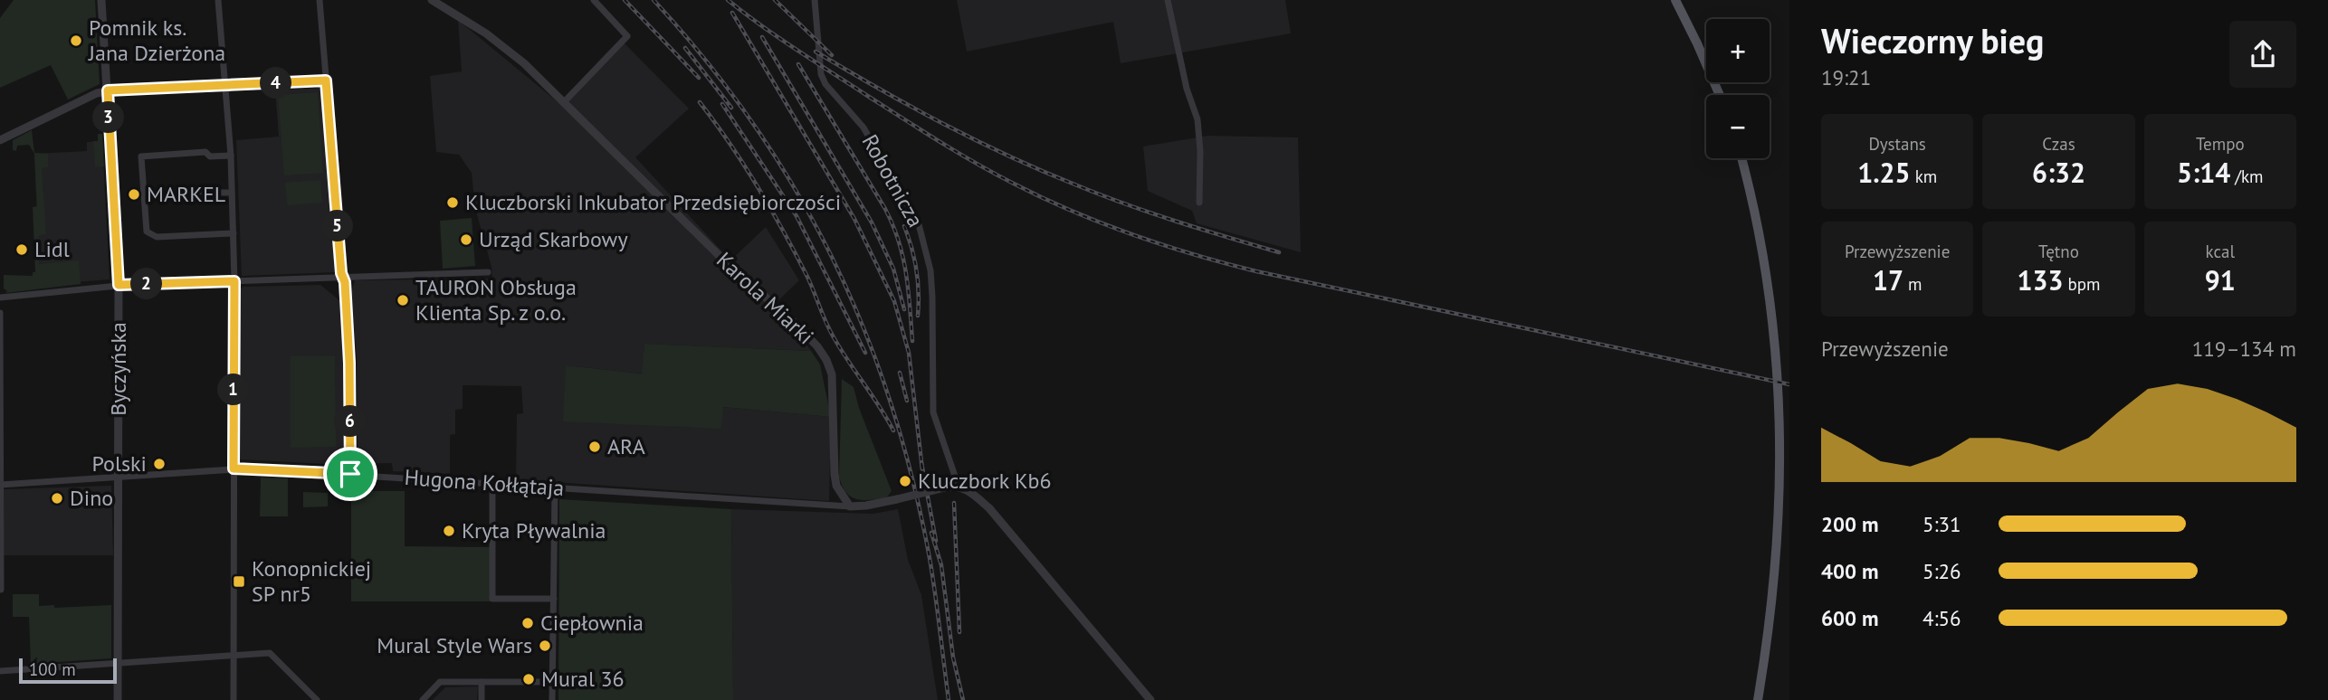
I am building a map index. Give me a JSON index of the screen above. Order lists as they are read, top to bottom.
{
  "streets": {
    "street": [
      "Robotnicza",
      "Karola Miarki",
      "Byczyńska",
      "Hugona Kołłątaja"
    ]
  },
  "crossings": [
    ["Karola Miarki", "Hugona Kołłątaja"],
    ["Byczyńska", "Hugona Kołłątaja"]
  ],
  "places": {
    "other": [
      "Pomnik ks. Jana Dzierżona",
      "MARKEL",
      "Kluczborski Inkubator Przedsiębiorczości",
      "Urząd Skarbowy",
      "Lidl",
      "TAURON Obsługa Klienta Sp. z o.o.",
      "ARA",
      "Polski",
      "Kluczbork Kb6",
      "Dino",
      "Kryta Pływalnia",
      "Ciepłownia",
      "Mural Style Wars",
      "Mural 36"
    ],
    "transit": ["Konopnickiej SP nr5"]
  },
  "scale_bar": "100 m",
  "page": {
    "heading": ["Wieczorny bieg", "19:21"],
    "map_buttons": ["+", "−"],
    "pins": [
      "4",
      "3",
      "5",
      "2",
      "1",
      "6"
    ],
    "stats": [
      ["Dystans", "1.25 km"],
      ["Czas", "6:32"],
      ["Tempo", "5:14 /km"],
      ["Przewyższenie", "17 m"],
      ["Tętno", "133 bpm"],
      ["kcal", "91"]
    ],
    "chart": ["Przewyższenie", "119–134 m"],
    "list": [
      {
        "name": "200 m",
        "note": "5:31"
      },
      {
        "name": "400 m",
        "note": "5:26"
      },
      {
        "name": "600 m",
        "note": "4:56"
      }
    ],
    "scale": "100 m"
  }
}
